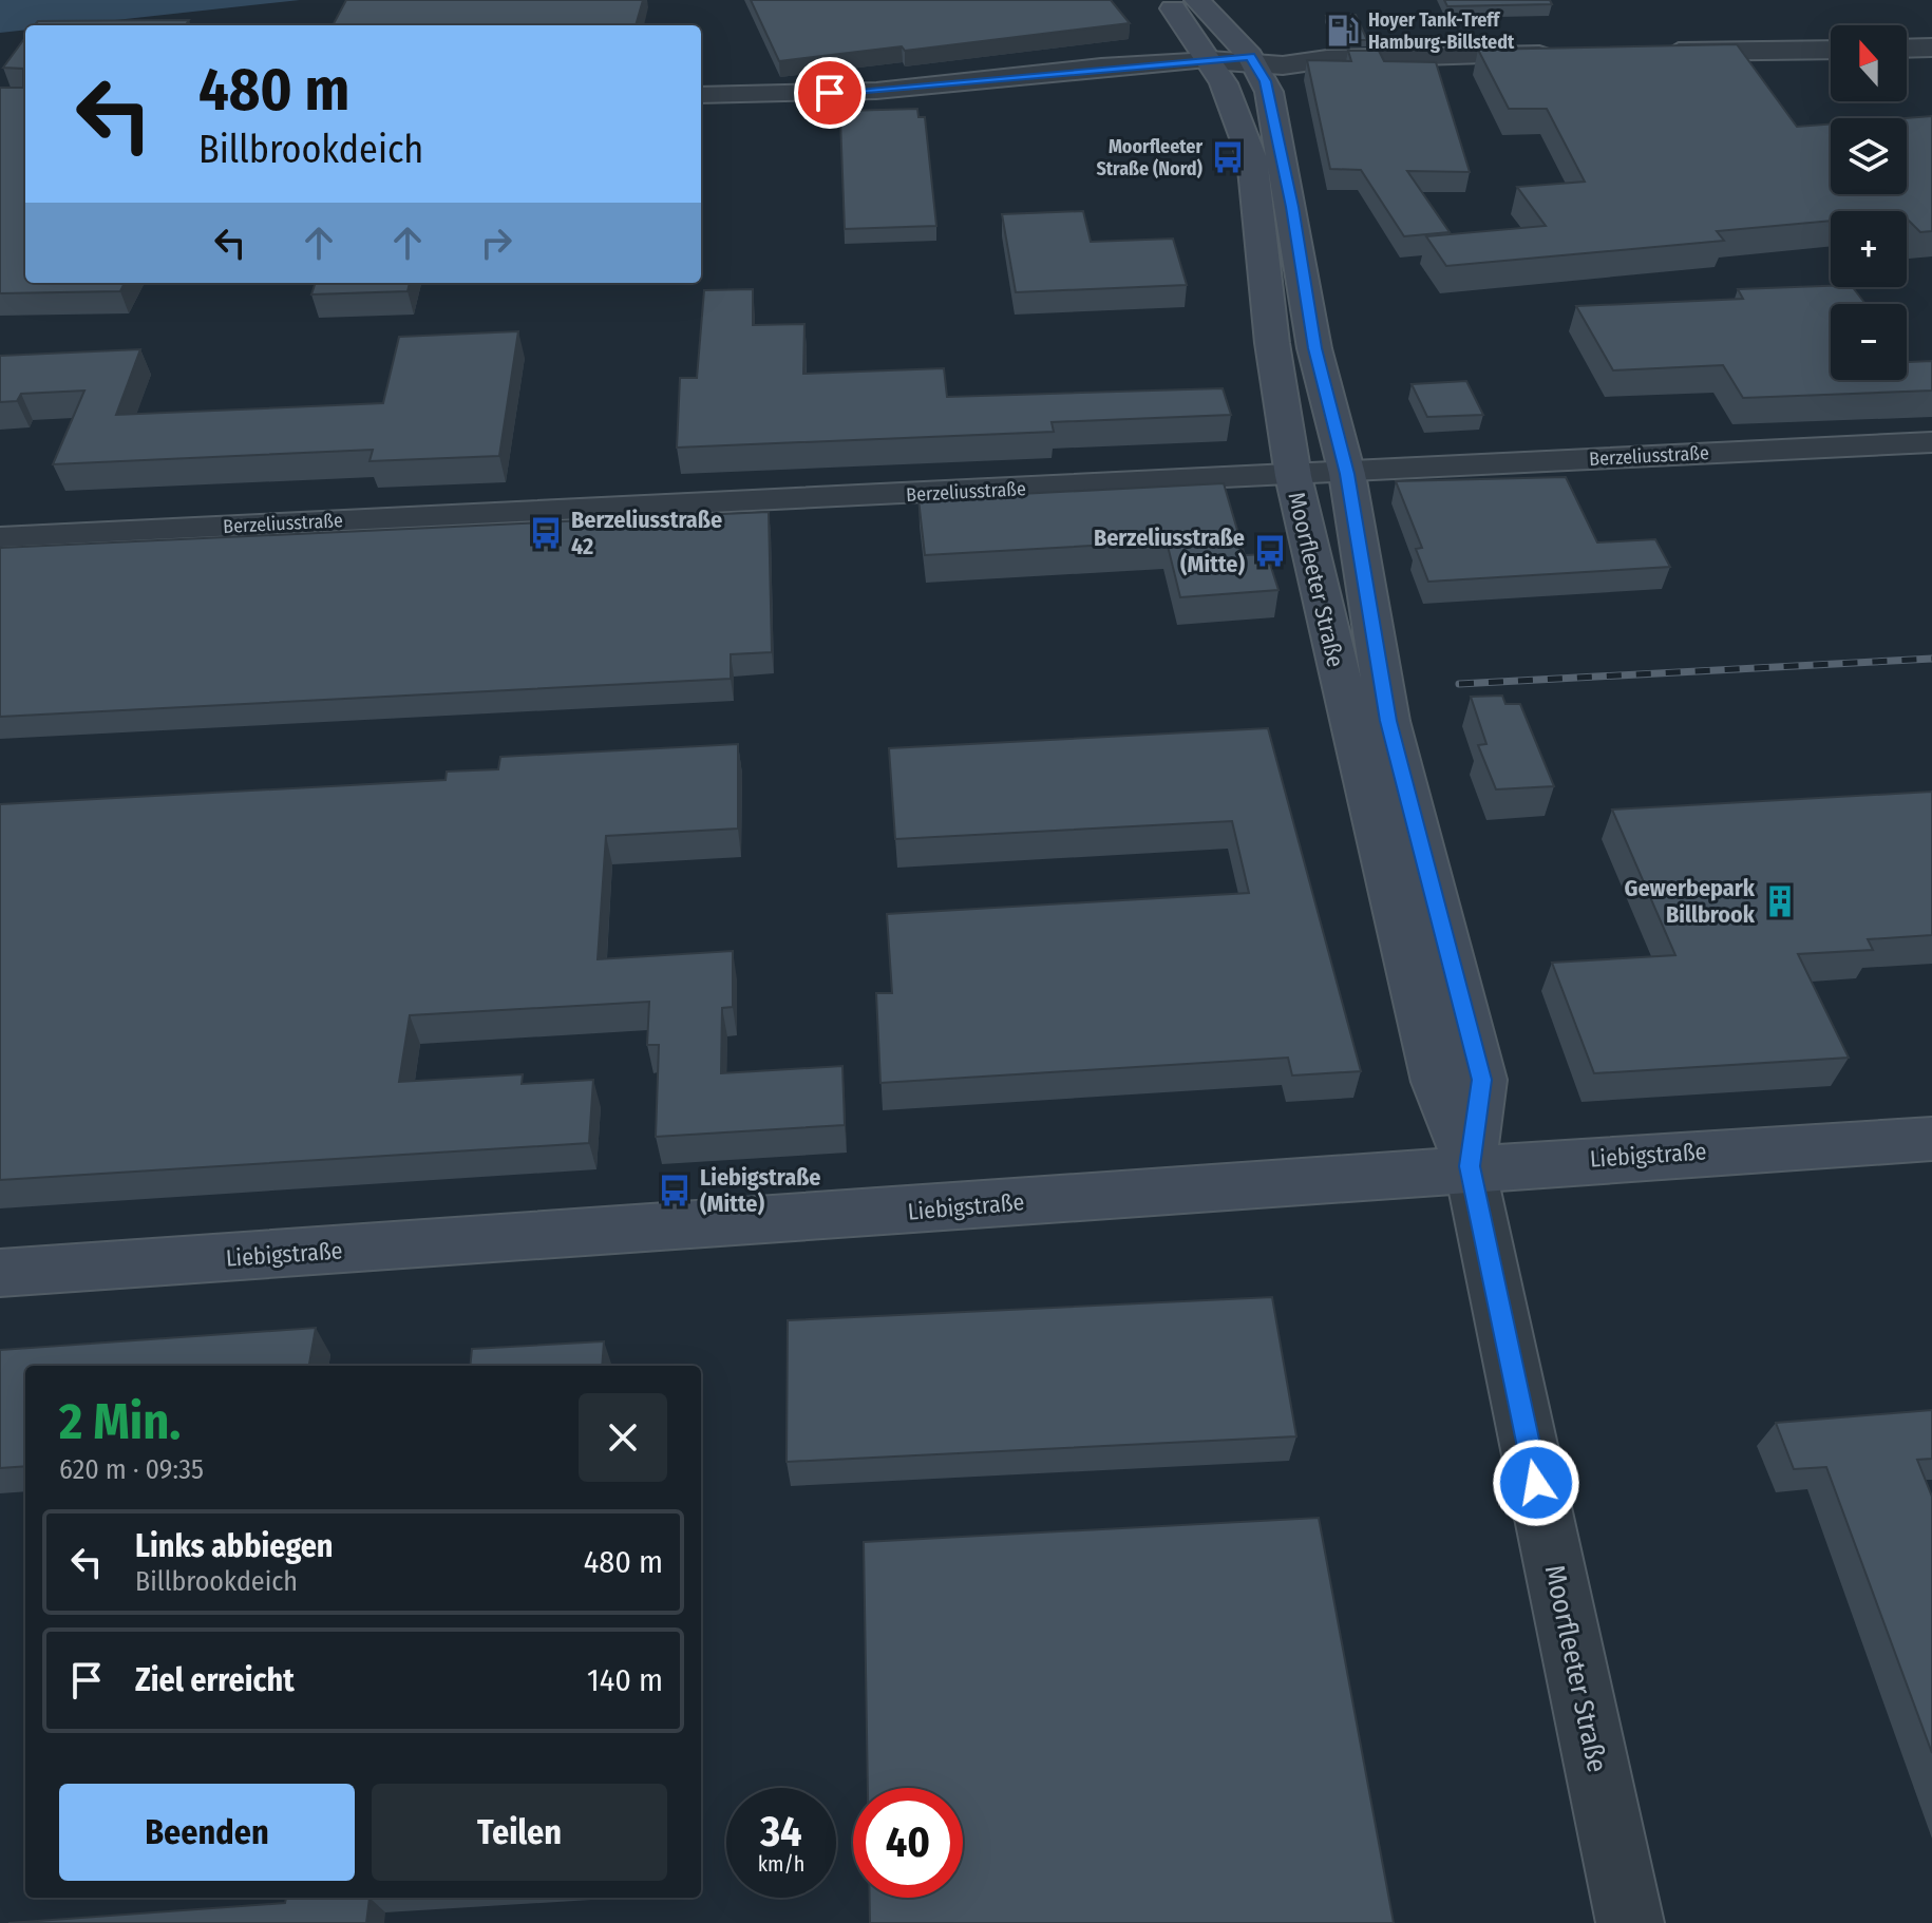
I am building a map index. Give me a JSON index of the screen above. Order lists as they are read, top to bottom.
{
  "streets": {
    "main road": ["Moorfleeter Straße", "Liebigstraße"],
    "street": ["Berzeliusstraße"]
  },
  "crossings": [
    ["Berzeliusstraße", "Moorfleeter Straße"],
    ["Moorfleeter Straße", "Liebigstraße"]
  ],
  "places": {
    "fuel station": ["Hoyer Tank-Treff Hamburg-Billstedt"],
    "bus stop": [
      "Moorfleeter Straße (Nord)",
      "Berzeliusstraße 42",
      "Berzeliusstraße (Mitte)",
      "Liebigstraße (Mitte)"
    ],
    "building": ["Gewerbepark Billbrook"]
  },
  "north": "top",
  "page": {
    "map_buttons": ["+", "−"],
    "turn": ["480 m", "Billbrookdeich"],
    "heading": ["2 Min.", "620 m · 09:35"],
    "list": [
      {
        "name": "Links abbiegen",
        "note": "Billbrookdeich",
        "value": "480 m"
      },
      {
        "name": "Ziel erreicht",
        "value": "140 m"
      }
    ],
    "buttons": ["Beenden", "Teilen"],
    "speed": "34 km/h",
    "limit": "40"
  }
}
